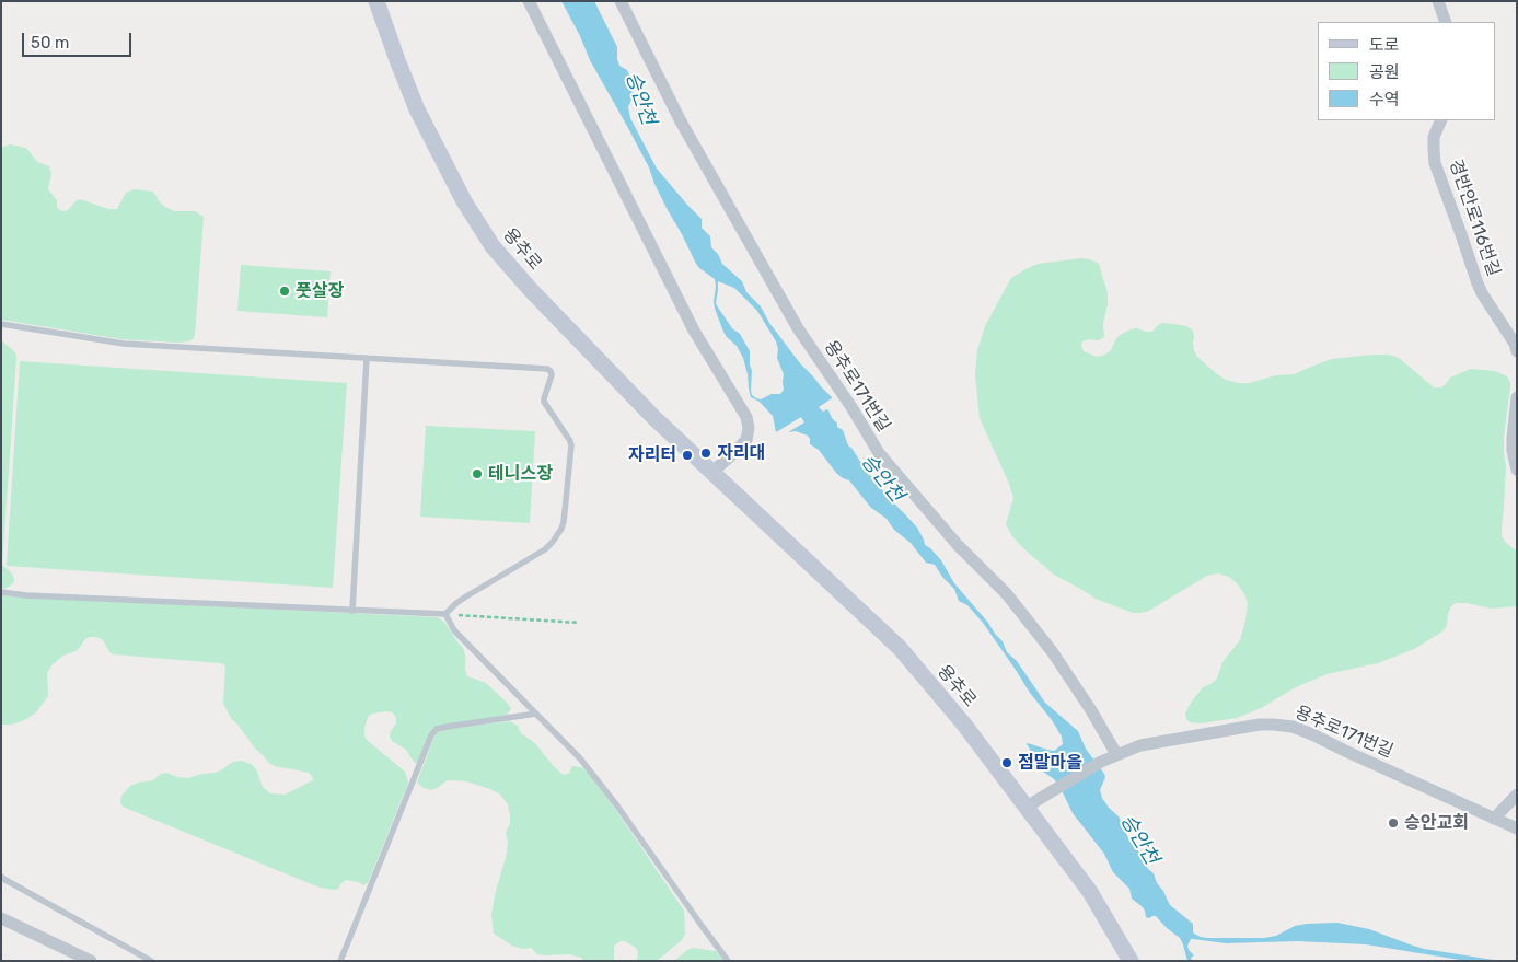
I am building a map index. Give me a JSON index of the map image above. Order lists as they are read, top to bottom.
{
  "streets": {
    "street": ["경반안로116번길", "용추로", "용추로171번길"]
  },
  "crossings": [
    ["용추로", "용추로171번길"]
  ],
  "water": ["승안천"],
  "places": [
    "풋살장",
    "자리대",
    "자리터",
    "테니스장",
    "점말마을",
    "승안교회"
  ],
  "legend": ["도로", "공원", "수역"],
  "scale_bar": "50 m"
}
